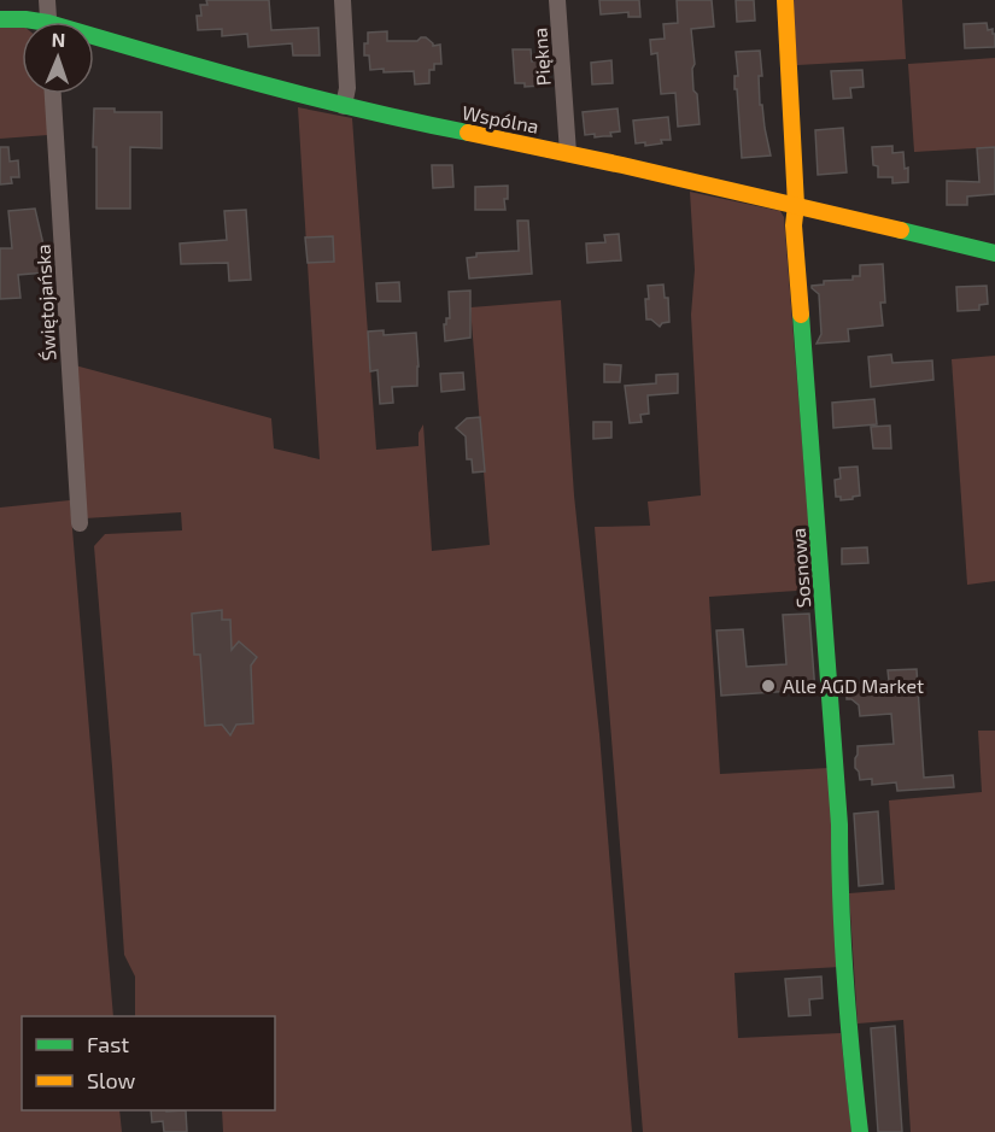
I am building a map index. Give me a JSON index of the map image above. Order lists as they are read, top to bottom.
{
  "streets": {
    "street": [
      "Piękna",
      "Wspólna",
      "Świętojańska",
      "Sosnowa"
    ]
  },
  "crossings": [
    ["Piękna", "Wspólna"],
    ["Wspólna", "Sosnowa"]
  ],
  "places": ["Alle AGD Market"],
  "legend": ["Fast", "Slow"],
  "north": "top"
}
